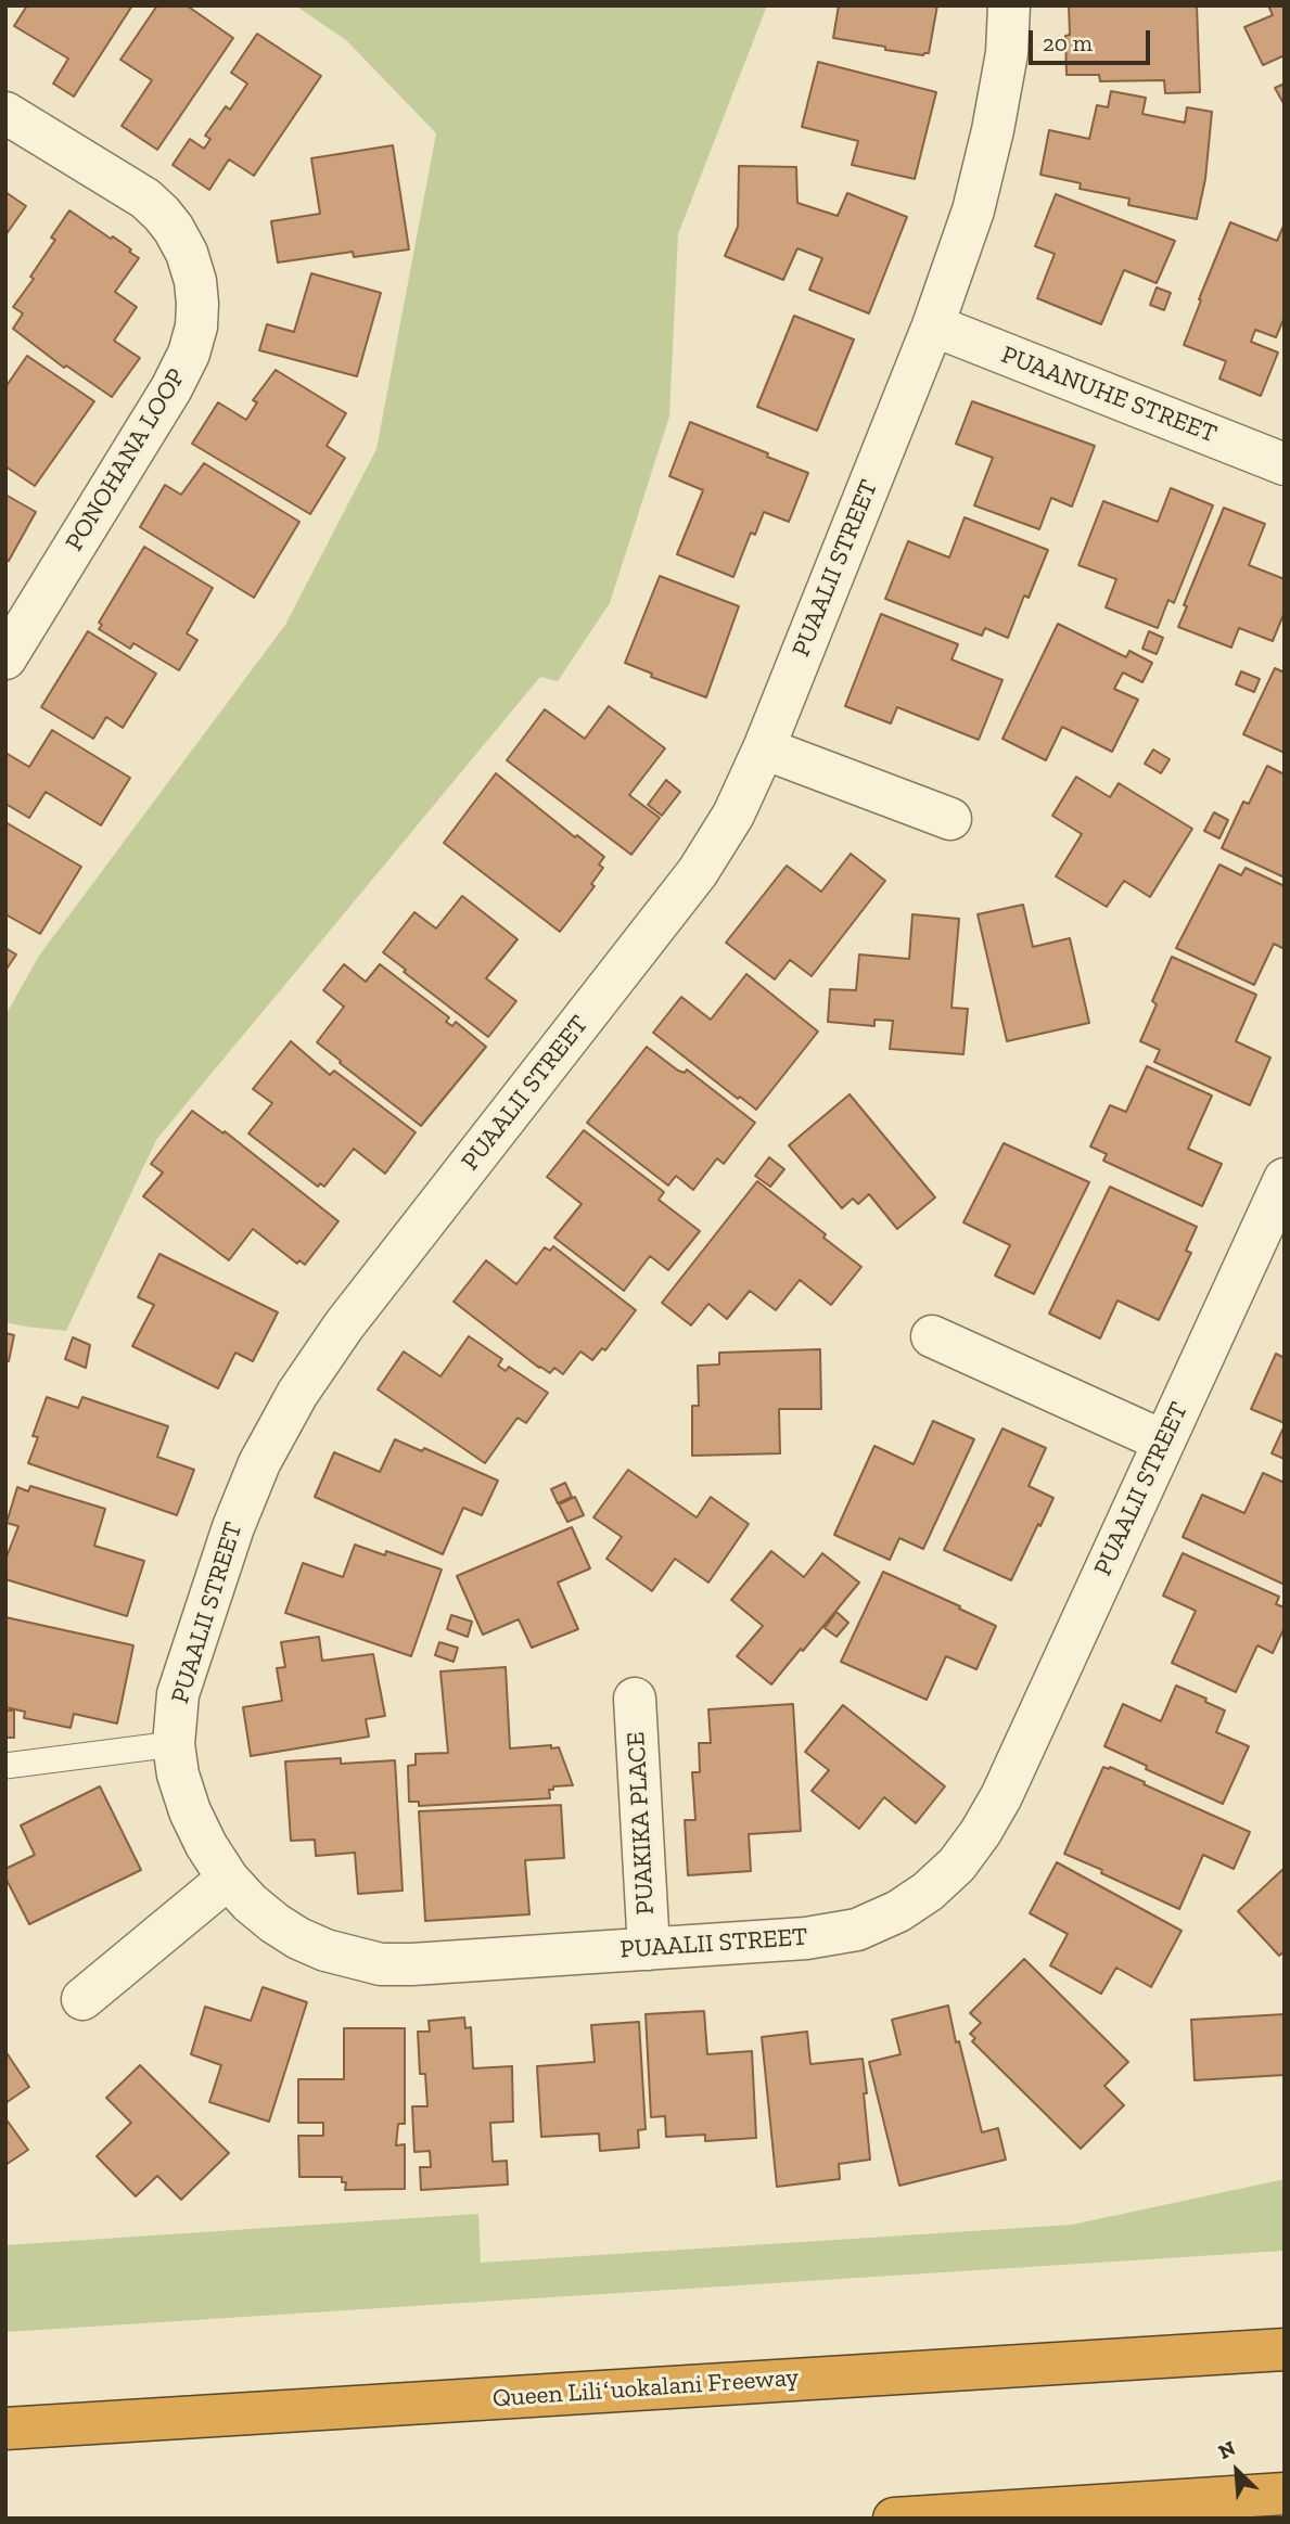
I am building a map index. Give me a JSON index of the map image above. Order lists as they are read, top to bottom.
{
  "streets": {
    "highway": ["Queen Liliʻuokalani Freeway"],
    "street": [
      "PUAANUHE STREET",
      "PONOHANA LOOP",
      "PUAALII STREET",
      "PUAKIKA PLACE"
    ]
  },
  "crossings": [
    ["PUAANUHE STREET", "PUAALII STREET"],
    ["PUAALII STREET", "PUAKIKA PLACE"]
  ],
  "scale_bar": "20 m",
  "north": "top left"
}
